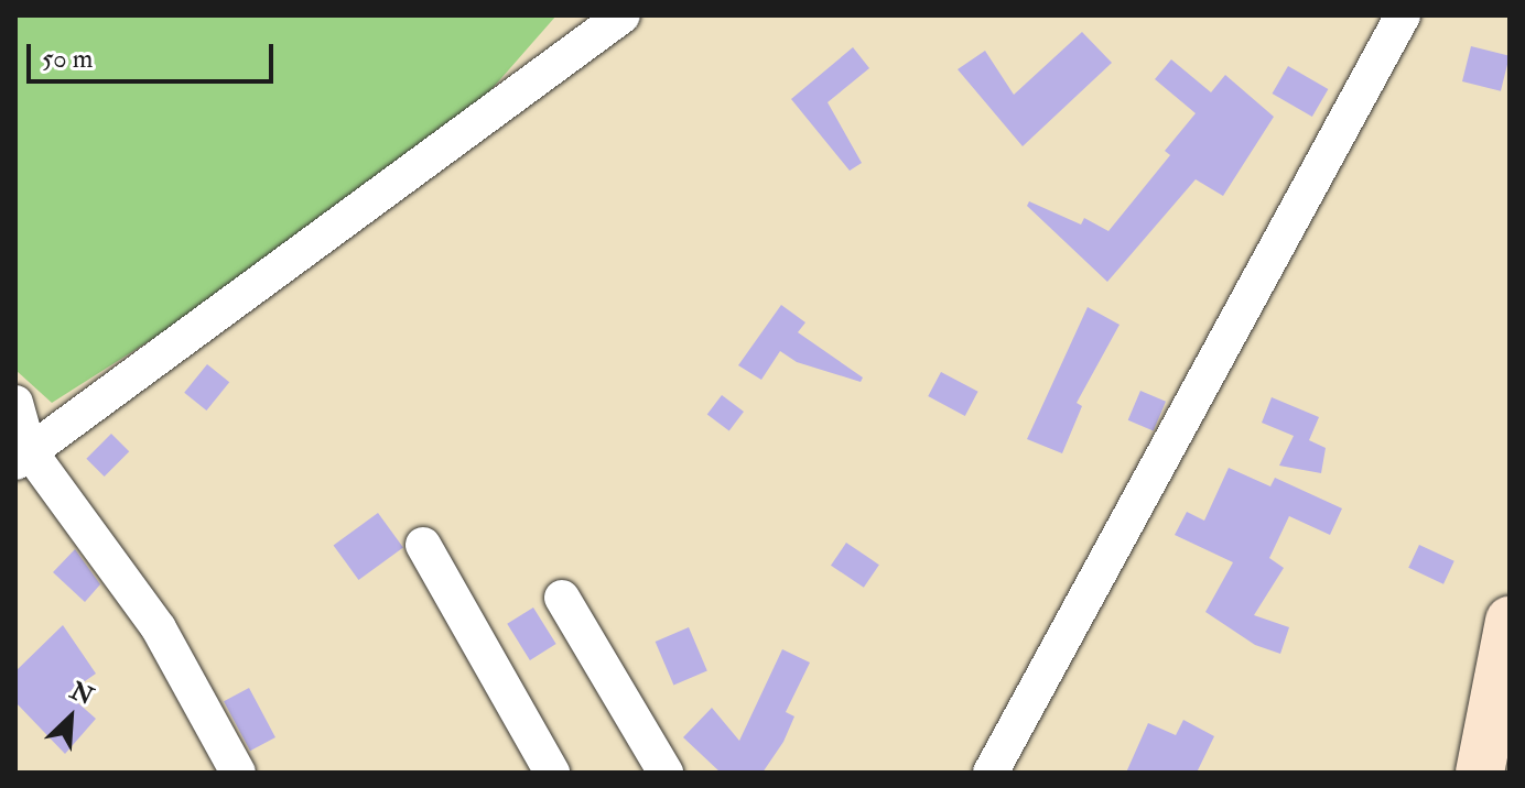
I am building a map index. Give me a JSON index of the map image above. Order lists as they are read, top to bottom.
{
  "scale_bar": "50 m",
  "north": "top right"
}
